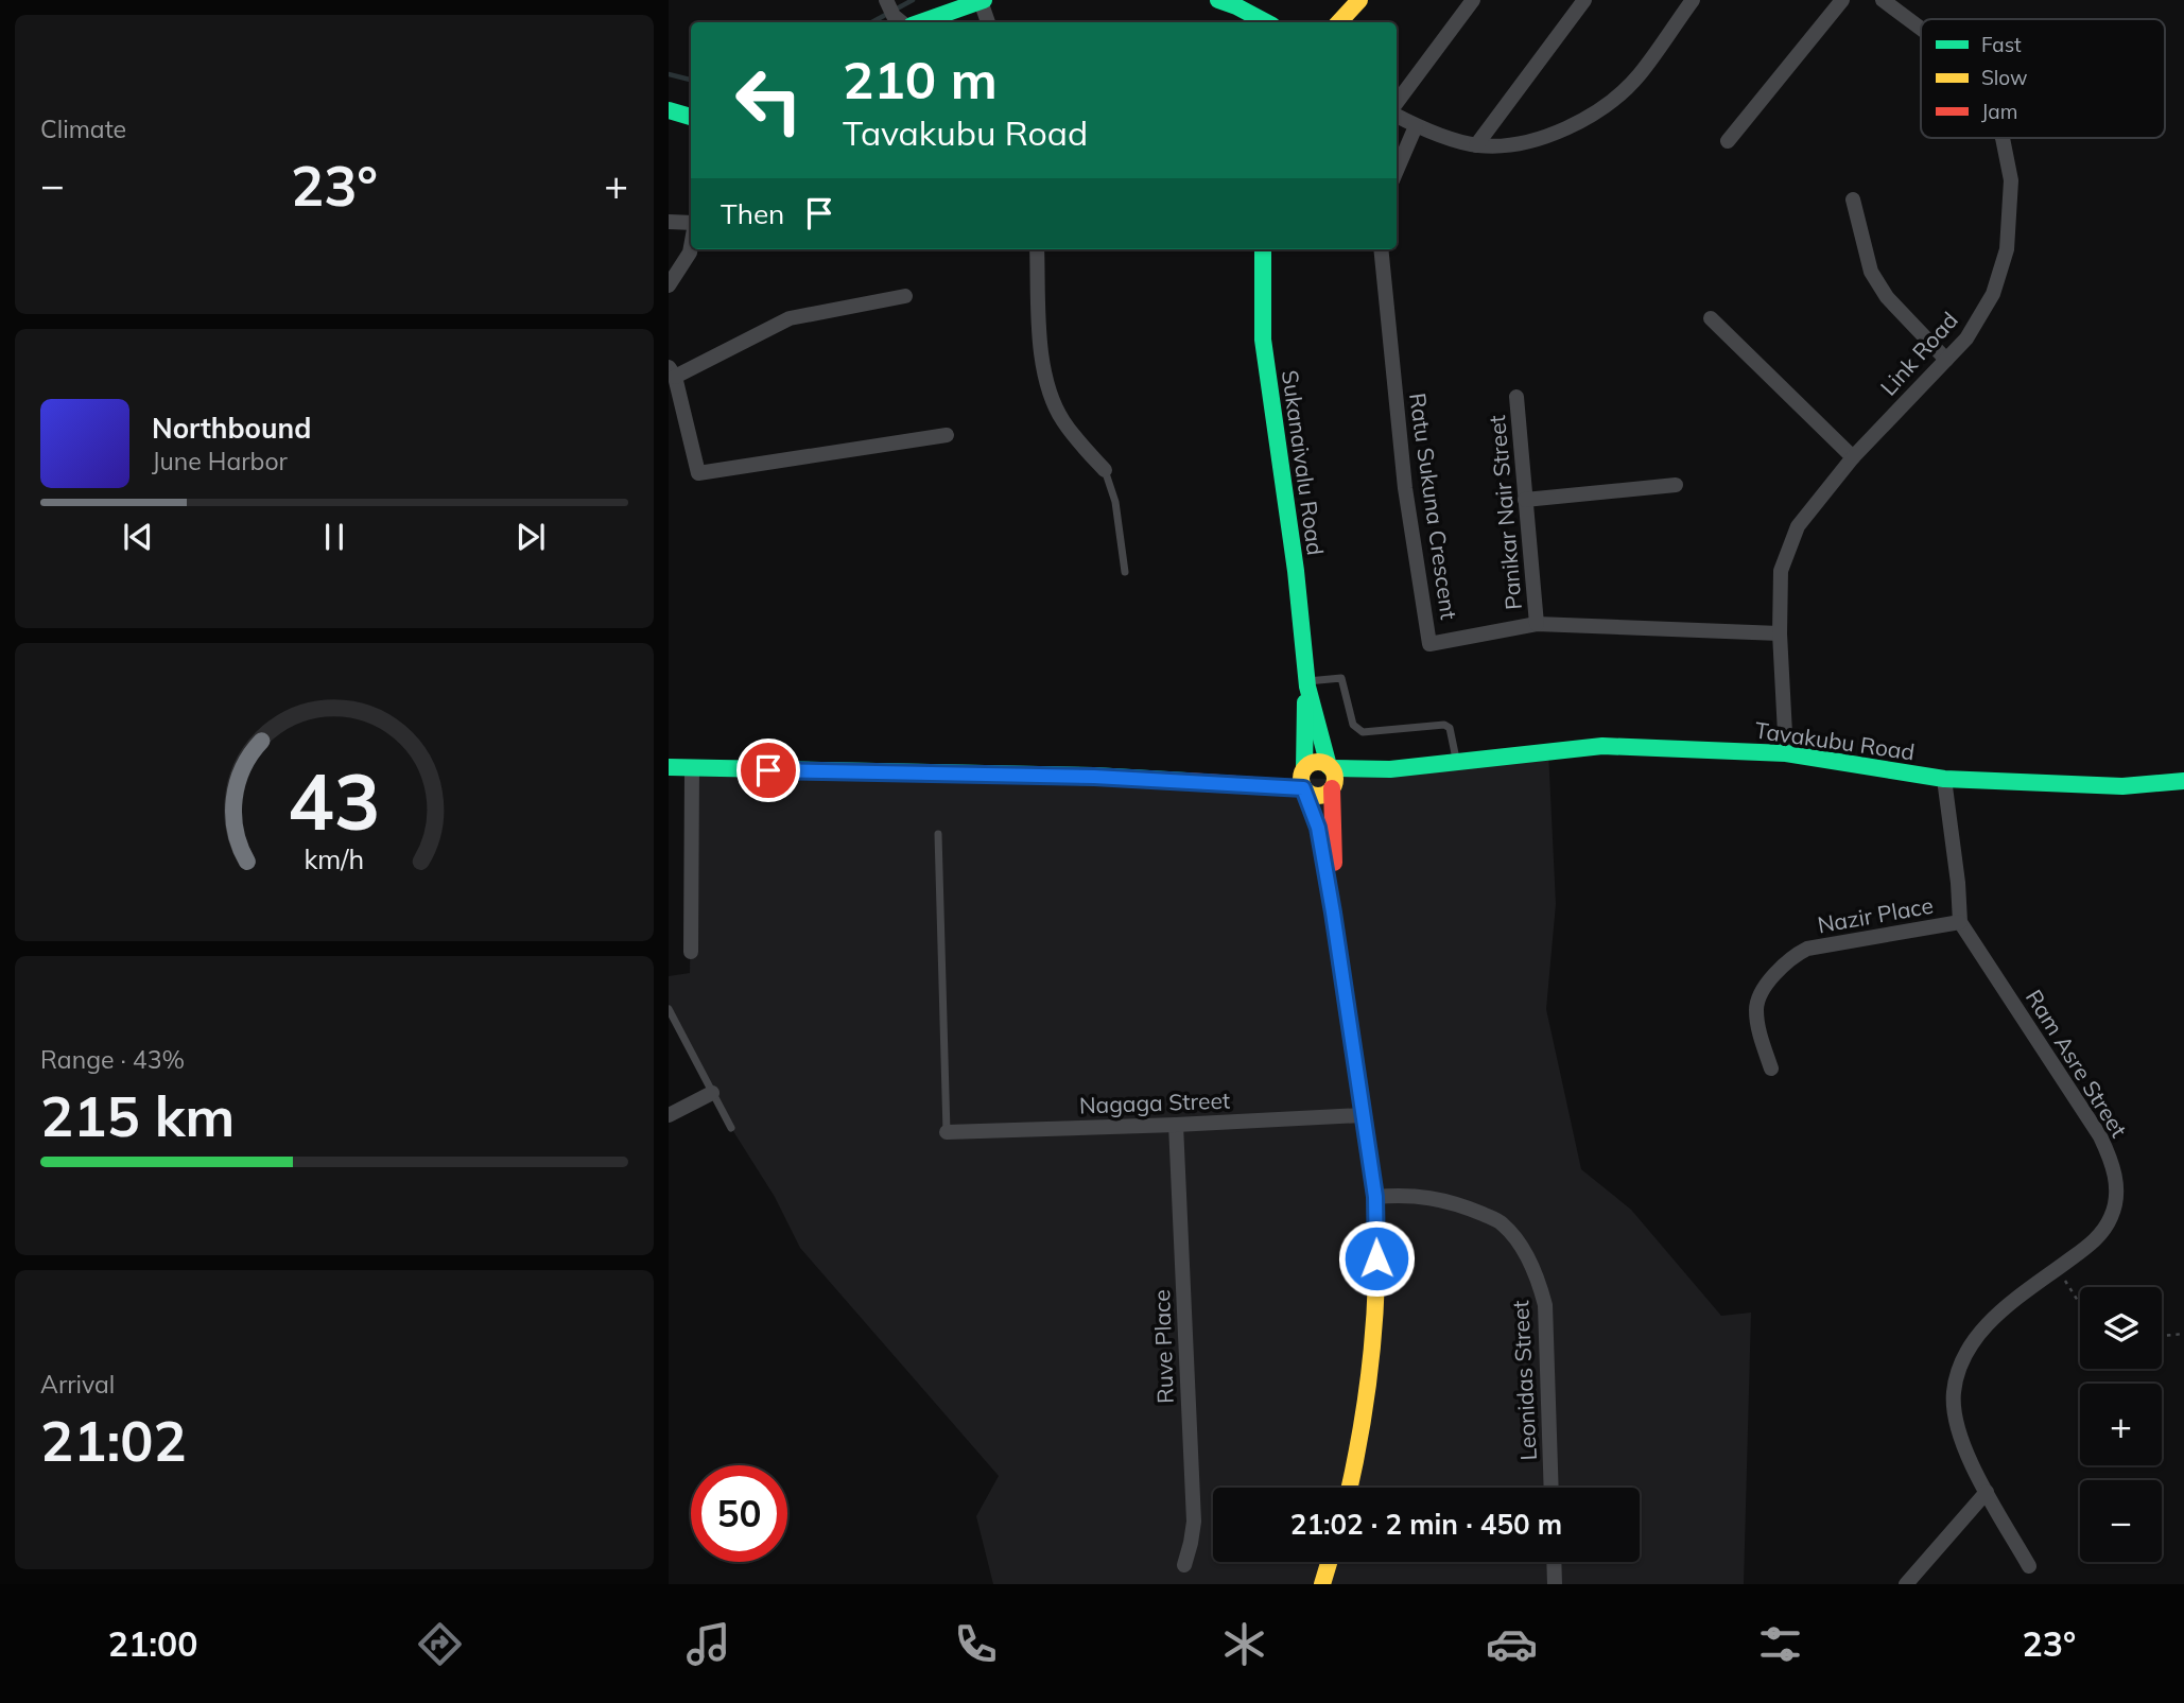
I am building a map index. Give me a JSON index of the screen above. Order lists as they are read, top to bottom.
{
  "streets": {
    "main road": ["Sukanaivalu Road", "Tavakubu Road"],
    "street": [
      "Link Road",
      "Ratu Sukuna Crescent",
      "Panikar Nair Street",
      "Nazir Place",
      "Ram Asre Street",
      "Nagaga Street",
      "Ruve Place",
      "Leonidas Street"
    ]
  },
  "crossings": [
    ["Link Road", "Ratu Sukuna Crescent"],
    ["Link Road", "Tavakubu Road"],
    ["Sukanaivalu Road", "Tavakubu Road"],
    ["Ratu Sukuna Crescent", "Panikar Nair Street"],
    ["Nazir Place", "Ram Asre Street"],
    ["Nagaga Street", "Ruve Place"]
  ],
  "legend": ["Fast", "Slow", "Jam"],
  "page": {
    "tile": [
      "Climate",
      ["Range · 43%", "215 km"],
      ["Arrival", "21:02"]
    ],
    "turn": ["210 m", "Tavakubu Road"],
    "heat": ["−", "23°", "+"],
    "then": "Then",
    "song": ["Northbound", "June Harbor"],
    "map_buttons": ["+", "−"],
    "limit": "50",
    "trip": "21:02 · 2 min · 450 m",
    "tabs": ["21:00", "23°"],
    "gauge": ["43", "km/h"]
  }
}
